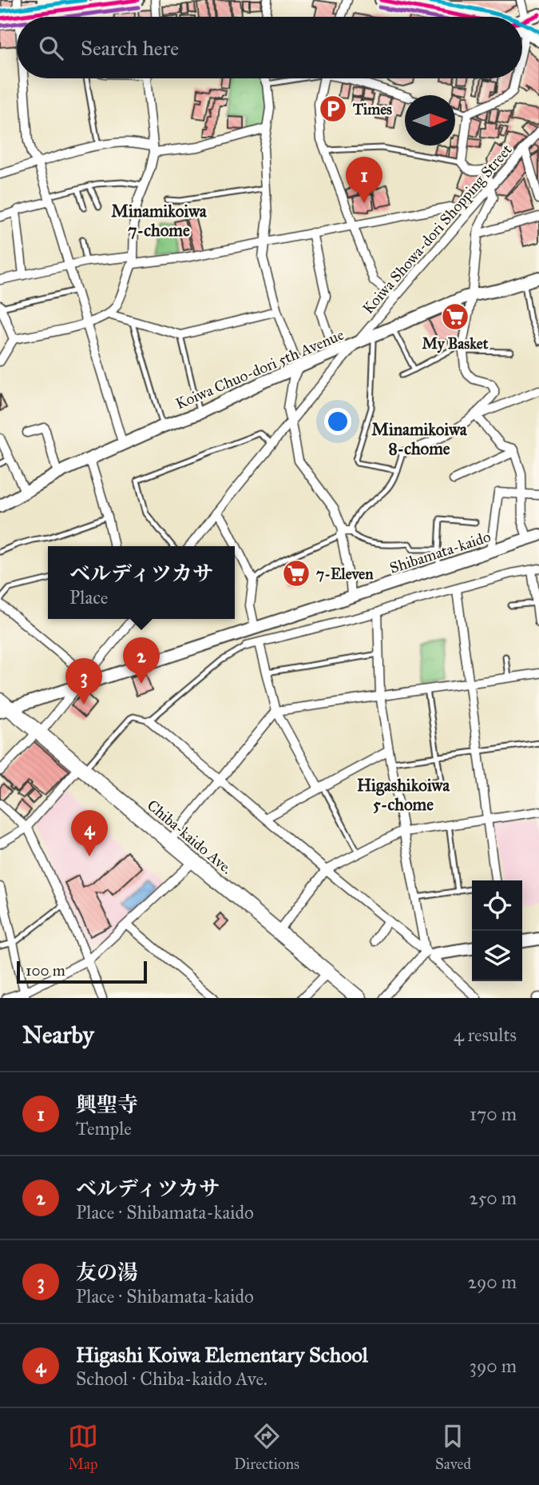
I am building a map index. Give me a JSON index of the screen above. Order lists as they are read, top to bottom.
{
  "streets": {
    "highway": ["Chiba-kaido Ave."],
    "street": ["Koiwa Showa-dori Shopping Street", "Koiwa Chuo-dori 5th Avenue", "Shibamata-kaido"]
  },
  "crossings": [
    ["Koiwa Showa-dori Shopping Street", "Koiwa Chuo-dori 5th Avenue"],
    ["Shibamata-kaido", "Chiba-kaido Ave."]
  ],
  "districts": ["Minamikoiwa 7-chome", "Minamikoiwa 8-chome", "Higashikoiwa 5-chome"],
  "places": {
    "parking": ["Times"],
    "supermarket": ["My Basket", "7-Eleven"]
  },
  "scale_bar": "100 m",
  "north": "right",
  "page": {
    "search": "Search here",
    "pins": [
      "1",
      "2",
      "3",
      "4"
    ],
    "popup": ["ベルディツカサ", "Place"],
    "scale": "100 m",
    "heading": ["Nearby", "4 results"],
    "list": [
      {
        "mark": "1",
        "name": "興聖寺",
        "note": "Temple",
        "value": "170 m"
      },
      {
        "mark": "2",
        "name": "ベルディツカサ",
        "note": "Place · Shibamata-kaido",
        "value": "250 m"
      },
      {
        "mark": "3",
        "name": "友の湯",
        "note": "Place · Shibamata-kaido",
        "value": "290 m"
      },
      {
        "mark": "4",
        "name": "Higashi Koiwa Elementary School",
        "note": "School · Chiba-kaido Ave.",
        "value": "390 m"
      }
    ],
    "nav": ["Map", "Directions", "Saved"]
  }
}
